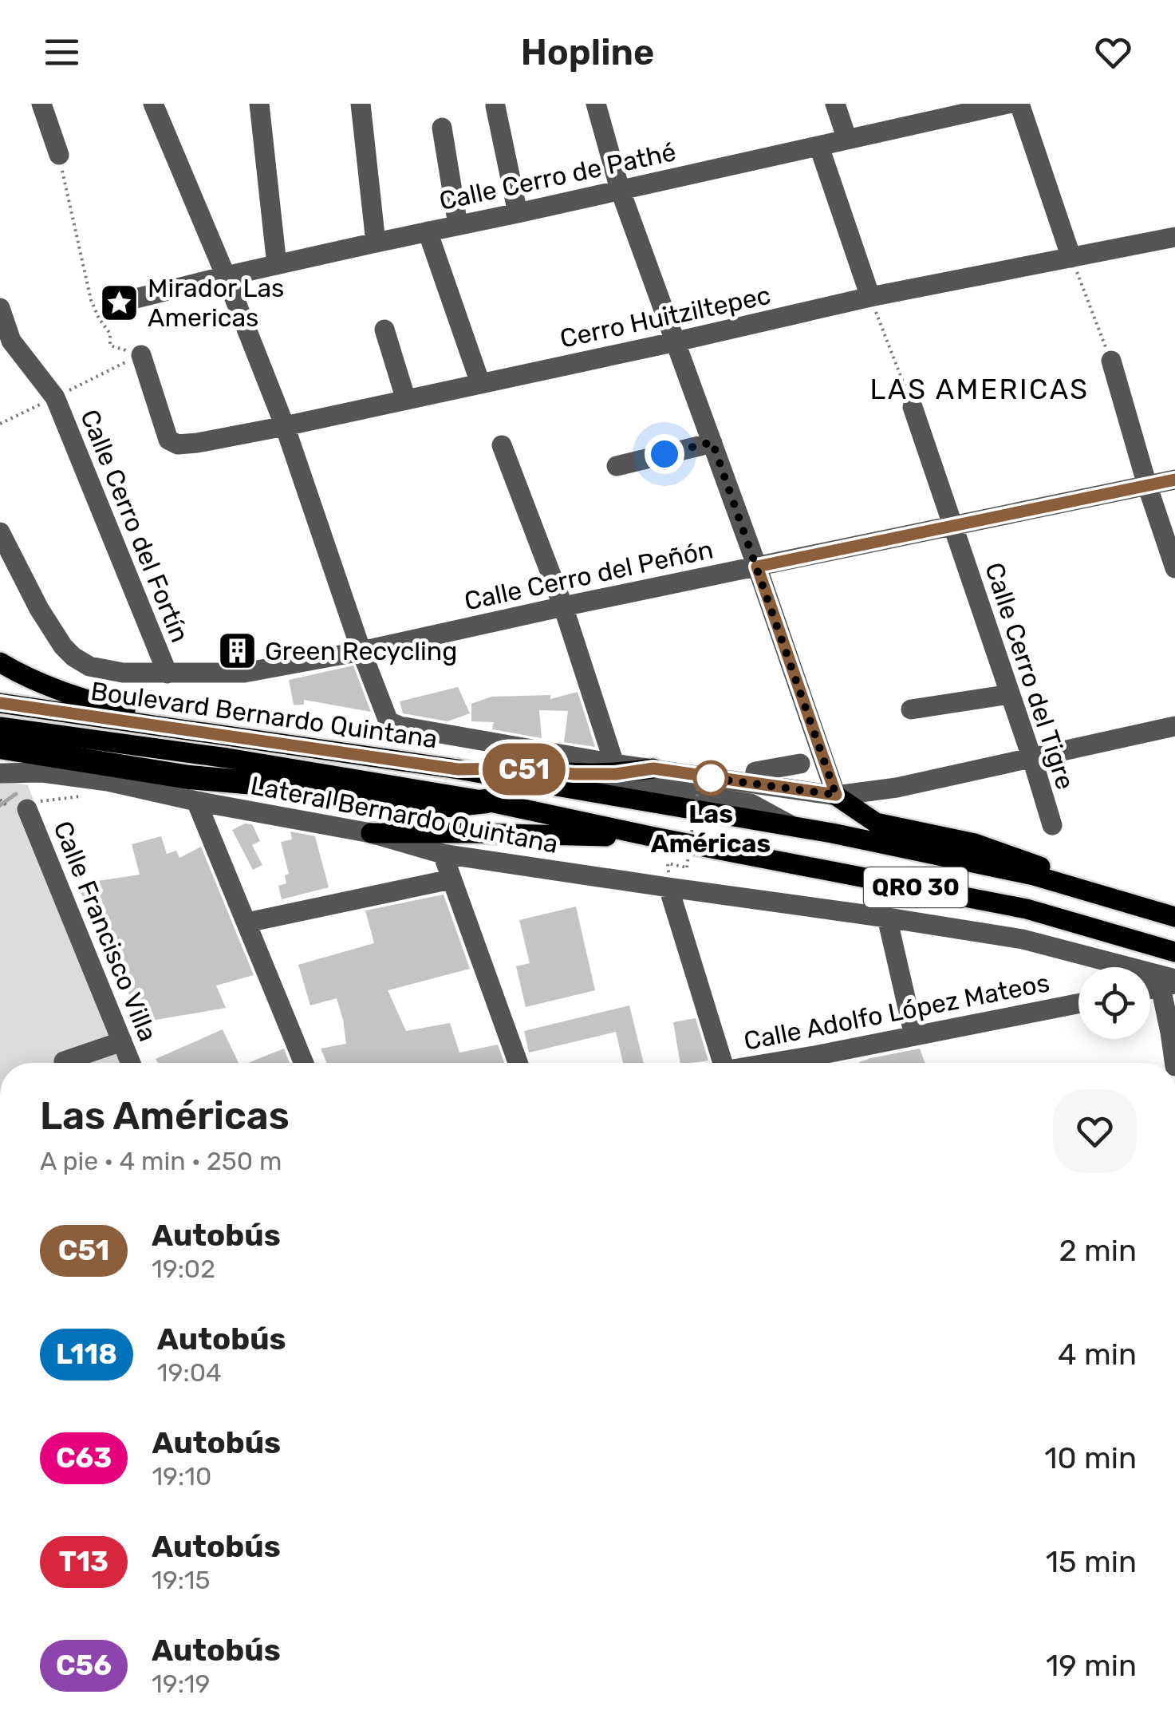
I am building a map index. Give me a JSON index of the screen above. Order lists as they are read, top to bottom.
{
  "streets": {
    "main road": ["Boulevard Bernardo Quintana", "QRO 30"],
    "street": [
      "Calle Cerro de Pathé",
      "Cerro Huitziltepec",
      "Calle Cerro del Fortín",
      "Calle Cerro del Peñón",
      "Calle Cerro del Tigre",
      "Lateral Bernardo Quintana",
      "Calle Francisco Villa",
      "Calle Adolfo López Mateos"
    ]
  },
  "crossings": [
    ["Calle Cerro del Fortín", "Calle Cerro del Peñón"],
    ["Calle Cerro del Peñón", "Calle Cerro del Tigre"]
  ],
  "districts": ["LAS AMERICAS"],
  "places": {
    "place": ["Mirador Las Americas"],
    "building": ["Green Recycling"],
    "other": ["Las Américas"]
  },
  "lines": ["bus line C51"],
  "page": {
    "header": "Hopline",
    "on_map": "C51",
    "heading": ["Las Américas", "A pie · 4 min · 250 m"],
    "list": [
      {
        "mark": "C51",
        "name": "Autobús",
        "note": "19:02",
        "value": "2 min"
      },
      {
        "mark": "L118",
        "name": "Autobús",
        "note": "19:04",
        "value": "4 min"
      },
      {
        "mark": "C63",
        "name": "Autobús",
        "note": "19:10",
        "value": "10 min"
      },
      {
        "mark": "T13",
        "name": "Autobús",
        "note": "19:15",
        "value": "15 min"
      },
      {
        "mark": "C56",
        "name": "Autobús",
        "note": "19:19",
        "value": "19 min"
      }
    ]
  }
}
